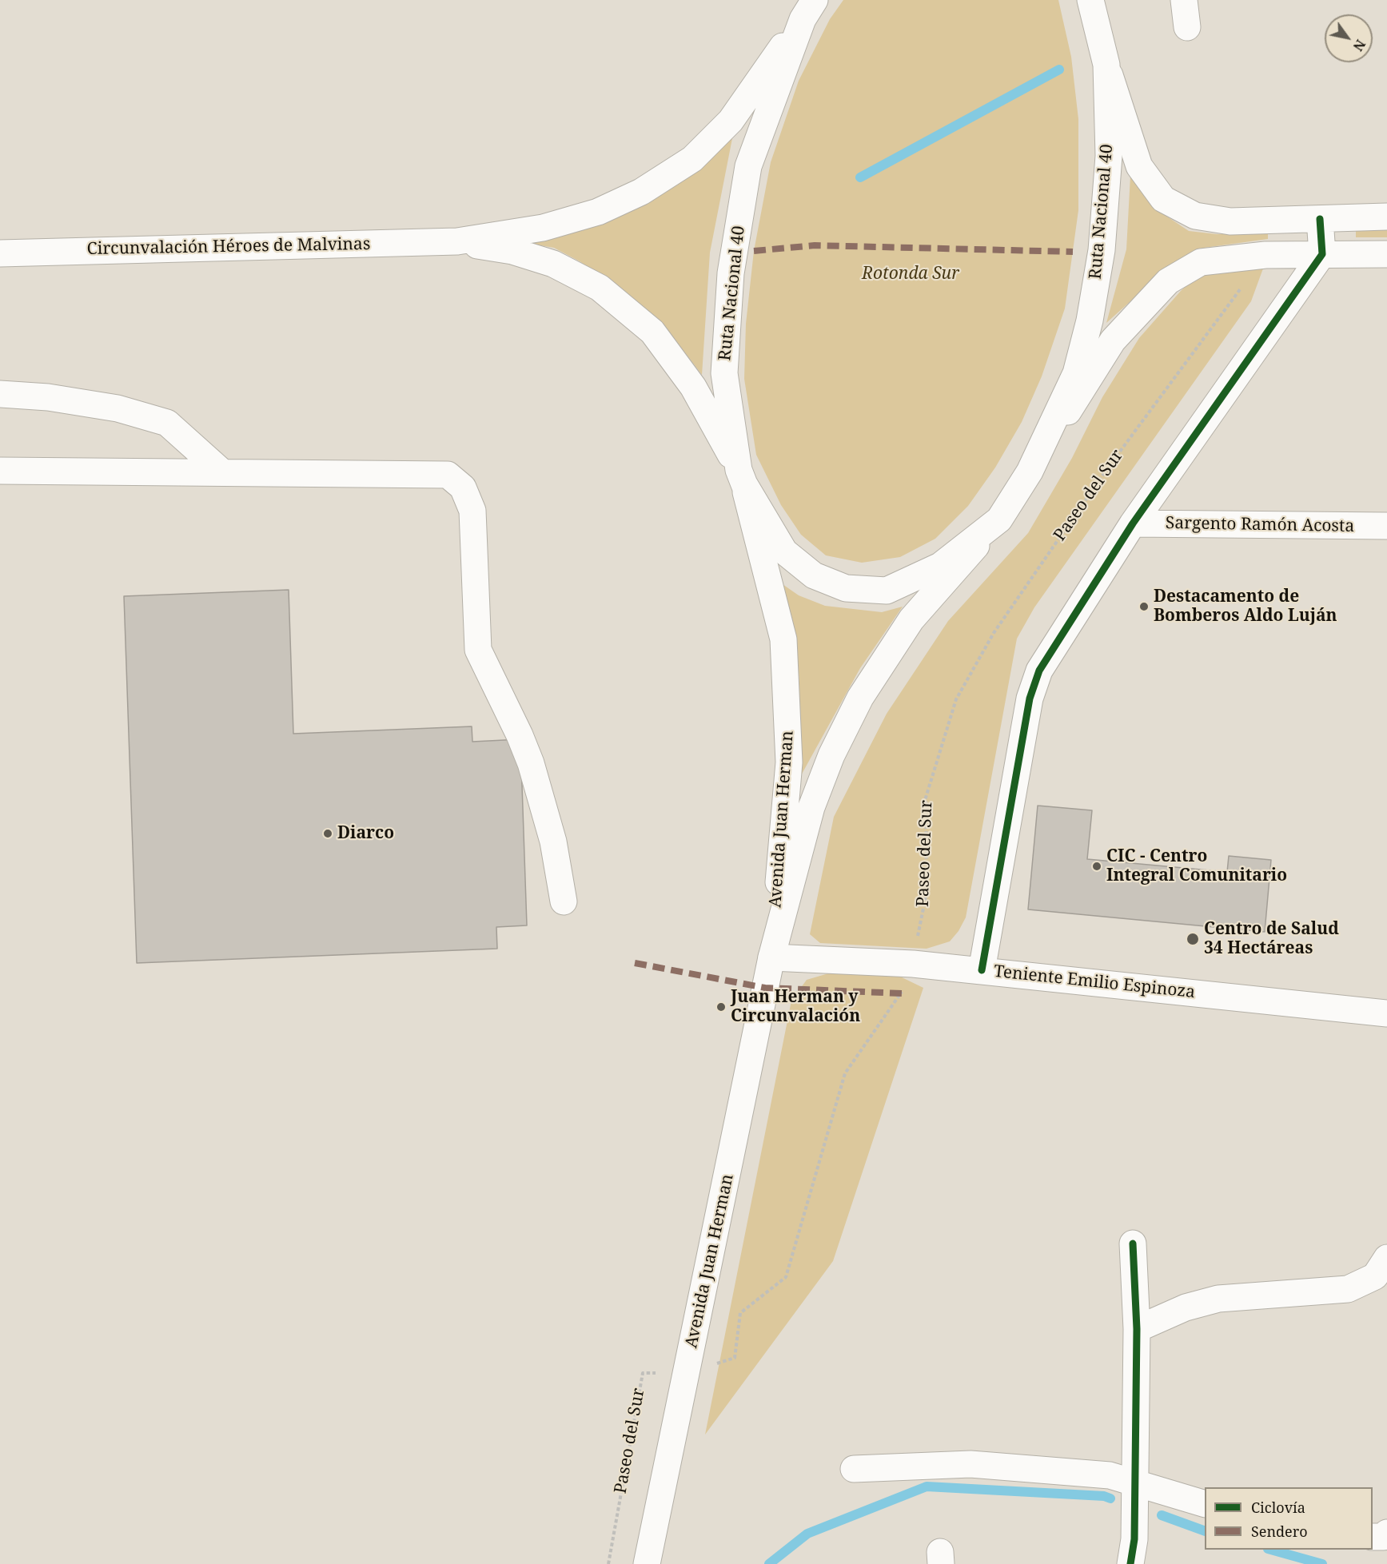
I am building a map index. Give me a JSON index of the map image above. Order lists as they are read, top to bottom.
{
  "streets": {
    "main road": [
      "Ruta Nacional 40",
      "Circunvalación Héroes de Malvinas",
      "Sargento Ramón Acosta",
      "Avenida Juan Herman",
      "Teniente Emilio Espinoza"
    ],
    "path": ["Paseo del Sur"]
  },
  "crossings": [
    ["Ruta Nacional 40", "Circunvalación Héroes de Malvinas"],
    ["Ruta Nacional 40", "Avenida Juan Herman"],
    ["Circunvalación Héroes de Malvinas", "Avenida Juan Herman"],
    ["Paseo del Sur", "Avenida Juan Herman"],
    ["Paseo del Sur", "Teniente Emilio Espinoza"],
    ["Avenida Juan Herman", "Teniente Emilio Espinoza"]
  ],
  "parks": ["Rotonda Sur"],
  "places": [
    "Destacamento de Bomberos Aldo Luján",
    "Diarco",
    "CIC - Centro Integral Comunitario",
    "Centro de Salud 34 Hectáreas",
    "Juan Herman y Circunvalación"
  ],
  "legend": ["Ciclovía", "Sendero"],
  "north": "bottom right"
}
